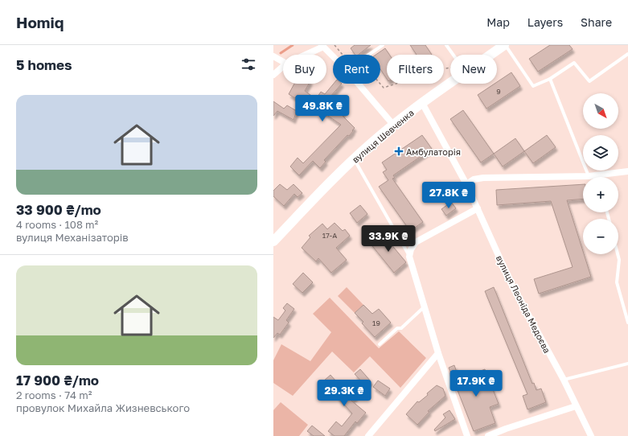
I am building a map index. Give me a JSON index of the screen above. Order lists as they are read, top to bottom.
{
  "streets": {
    "main road": ["вулиця Шевченка"],
    "street": ["вулиця Леоніда Медоєва"]
  },
  "crossings": [
    ["вулиця Шевченка", "вулиця Леоніда Медоєва"]
  ],
  "places": {
    "health": ["Амбулаторія"]
  },
  "house_numbers": ["9", "17-А", "19"],
  "north": "bottom right",
  "page": {
    "header": "Homiq",
    "nav": ["Map", "Layers", "Share"],
    "heading": "5 homes",
    "chip": [
      "Buy",
      "Rent",
      "Filters",
      "New"
    ],
    "list": [
      {
        "name": "33 900 ₴/mo",
        "note": "4 rooms · 108 m² · вулиця Механізаторів"
      },
      {
        "name": "17 900 ₴/mo",
        "note": "2 rooms · 74 m² · провулок Михайла Жизневського"
      }
    ],
    "map_buttons": ["+", "−"],
    "price": [
      "49.8K ₴",
      "27.8K ₴",
      "33.9K ₴",
      "17.9K ₴",
      "29.3K ₴"
    ]
  }
}
